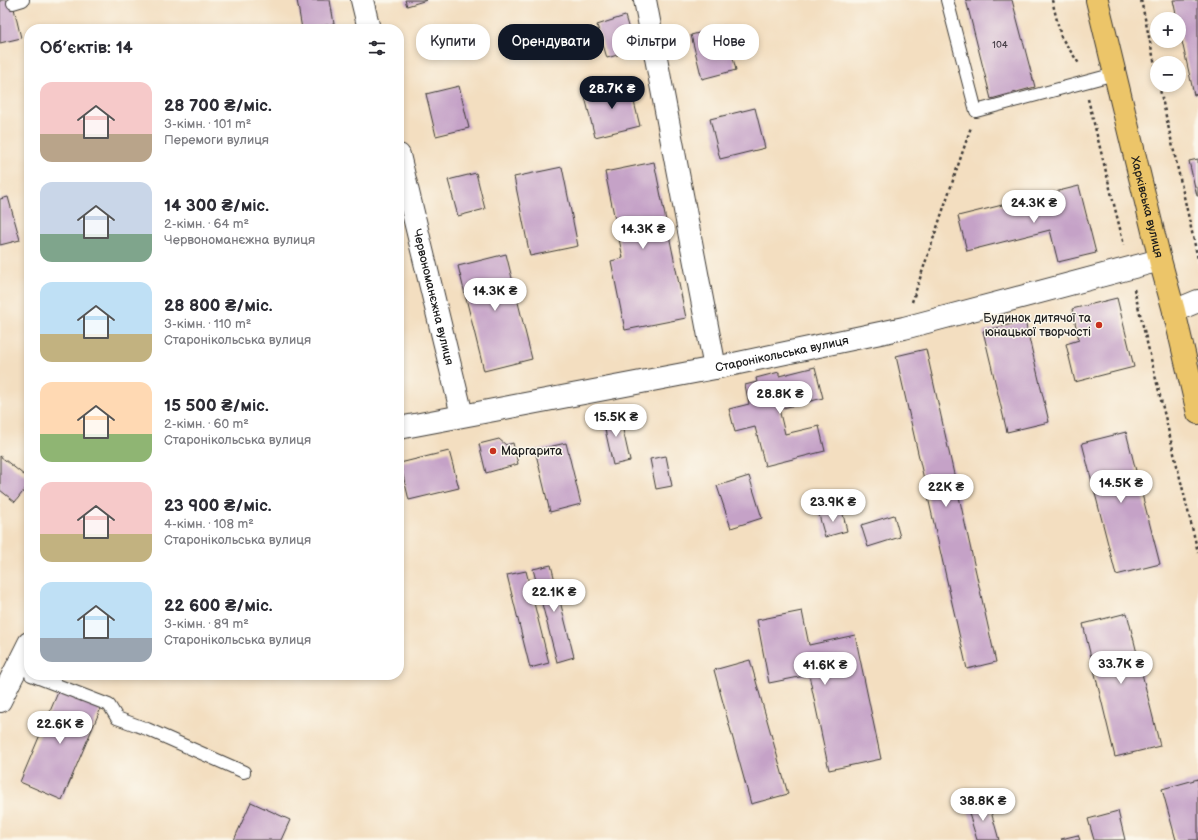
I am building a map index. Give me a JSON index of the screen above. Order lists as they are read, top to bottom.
{
  "streets": {
    "main road": ["Харківська вулиця"],
    "street": ["Червономанєжна вулиця", "Старонікольська вулиця"]
  },
  "crossings": [
    ["Харківська вулиця", "Старонікольська вулиця"],
    ["Червономанєжна вулиця", "Старонікольська вулиця"]
  ],
  "places": ["Будинок дитячої та юнацької творчості", "Маргарита"],
  "house_numbers": ["104"],
  "page": {
    "map_buttons": ["+", "−"],
    "chip": [
      "Купити",
      "Орендувати",
      "Фільтри",
      "Нове"
    ],
    "heading": "Об’єктів: 14",
    "list": [
      {
        "name": "28 700 ₴/міс.",
        "note": "3-кімн. · 101 m² · Перемоги вулиця"
      },
      {
        "name": "14 300 ₴/міс.",
        "note": "2-кімн. · 64 m² · Червономанєжна вулиця"
      },
      {
        "name": "28 800 ₴/міс.",
        "note": "3-кімн. · 110 m² · Старонікольська вулиця"
      },
      {
        "name": "15 500 ₴/міс.",
        "note": "2-кімн. · 60 m² · Старонікольська вулиця"
      },
      {
        "name": "23 900 ₴/міс.",
        "note": "4-кімн. · 108 m² · Старонікольська вулиця"
      },
      {
        "name": "22 600 ₴/міс.",
        "note": "3-кімн. · 89 m² · Старонікольська вулиця"
      }
    ],
    "price": [
      "28.7K ₴",
      "24.3K ₴",
      "14.3K ₴",
      "14.3K ₴",
      "28.8K ₴",
      "15.5K ₴",
      "14.5K ₴",
      "22K ₴",
      "23.9K ₴",
      "22.1K ₴",
      "33.7K ₴",
      "41.6K ₴",
      "22.6K ₴",
      "38.8K ₴"
    ]
  }
}
